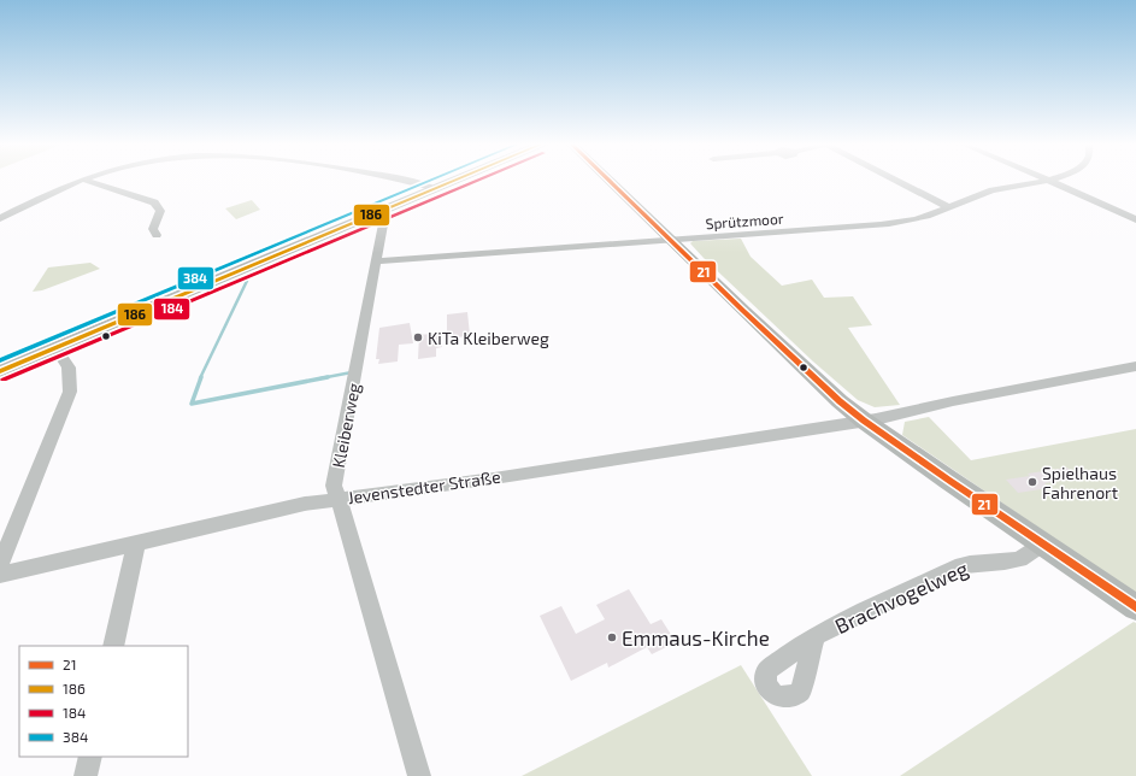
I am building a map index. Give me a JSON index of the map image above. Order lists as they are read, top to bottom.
{
  "streets": {
    "street": [
      "Sprützmoor",
      "Kleiberweg",
      "Jevenstedter Straße",
      "Brachvogelweg"
    ]
  },
  "crossings": [
    ["Sprützmoor", "Kleiberweg"],
    ["Kleiberweg", "Jevenstedter Straße"]
  ],
  "places": ["KiTa Kleiberweg", "Spielhaus Fahrenort", "Emmaus-Kirche"],
  "lines": [
    "transit line 21",
    "transit line 186",
    "transit line 184",
    "transit line 384"
  ],
  "legend": [
    "21",
    "186",
    "184",
    "384"
  ]
}
